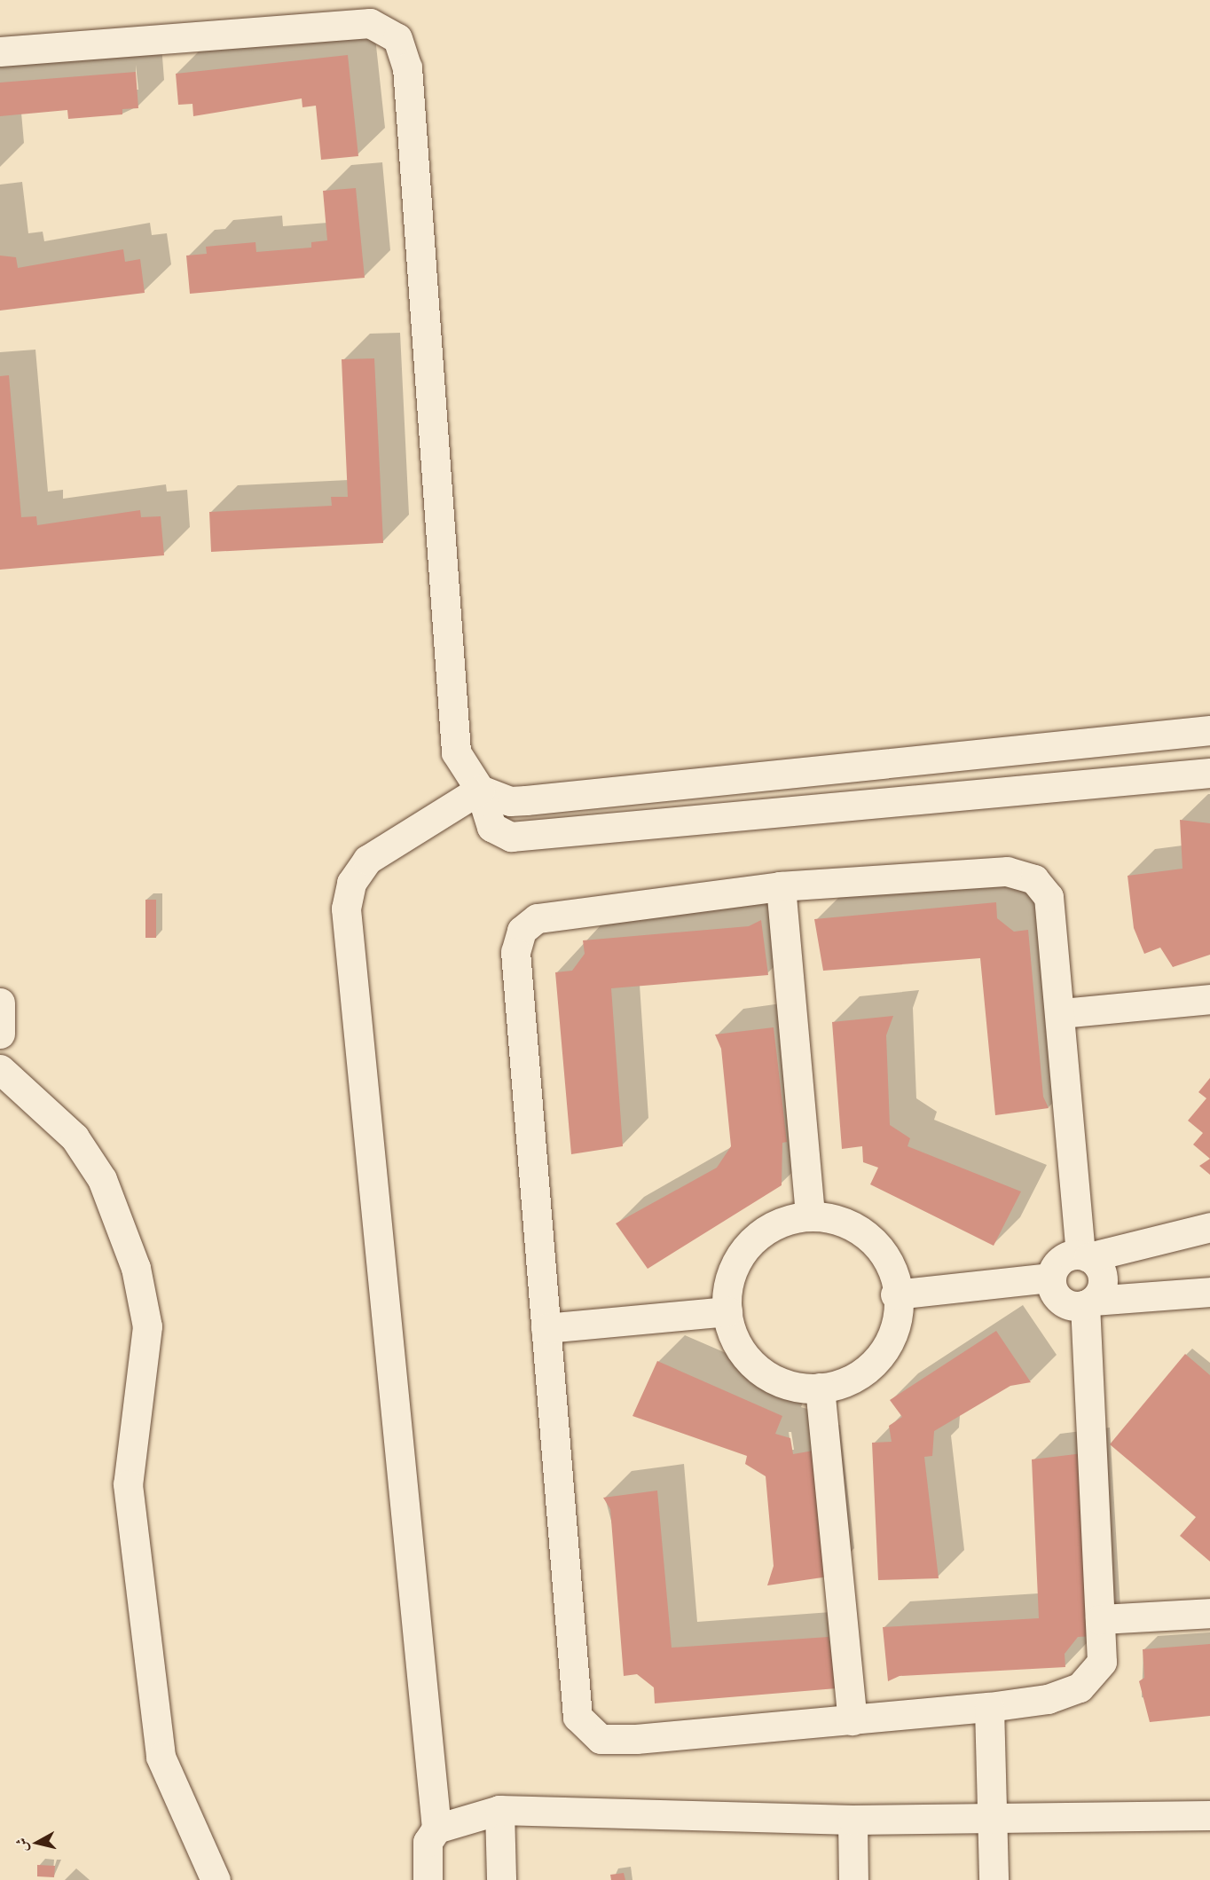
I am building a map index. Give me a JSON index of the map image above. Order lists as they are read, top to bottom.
{
  "north": "left"
}
